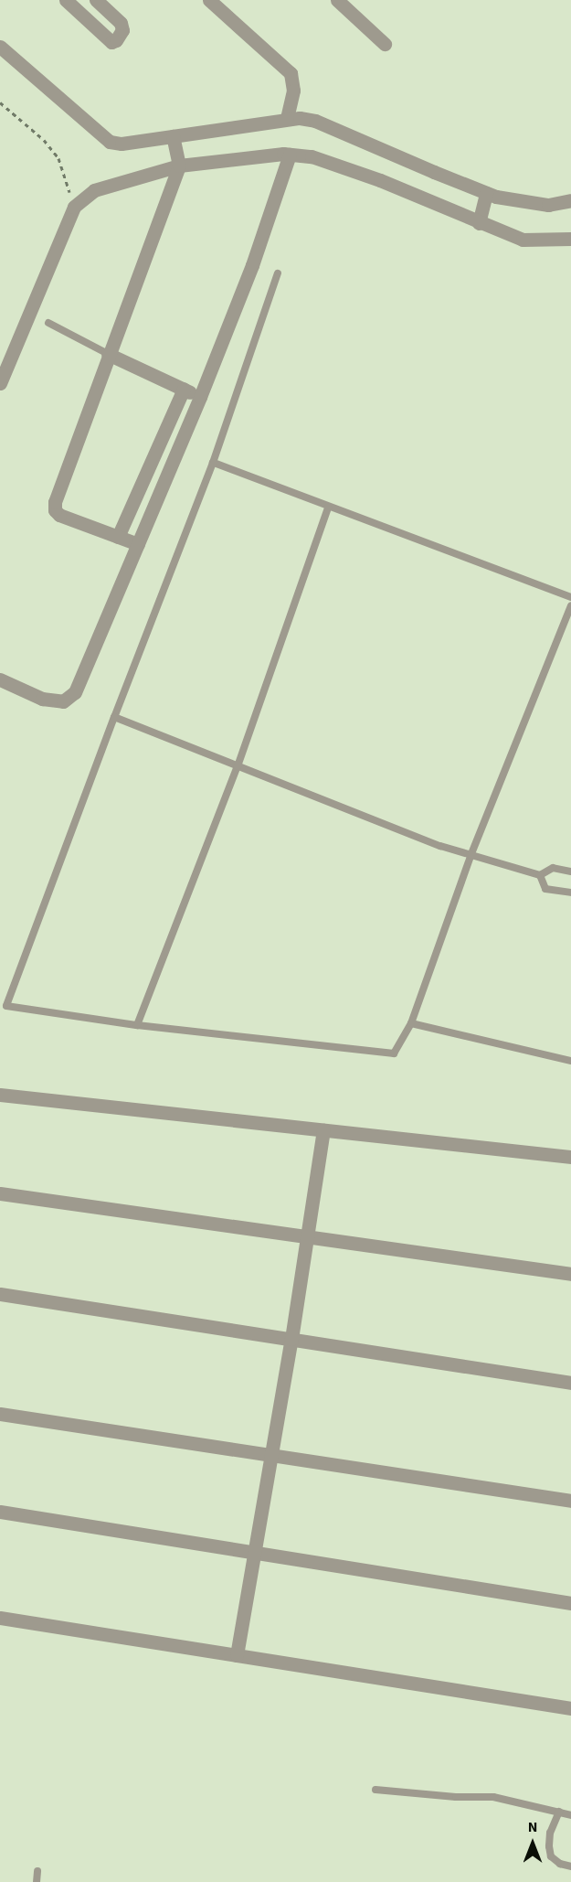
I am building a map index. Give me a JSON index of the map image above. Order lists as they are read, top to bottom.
{
  "north": "top"
}
